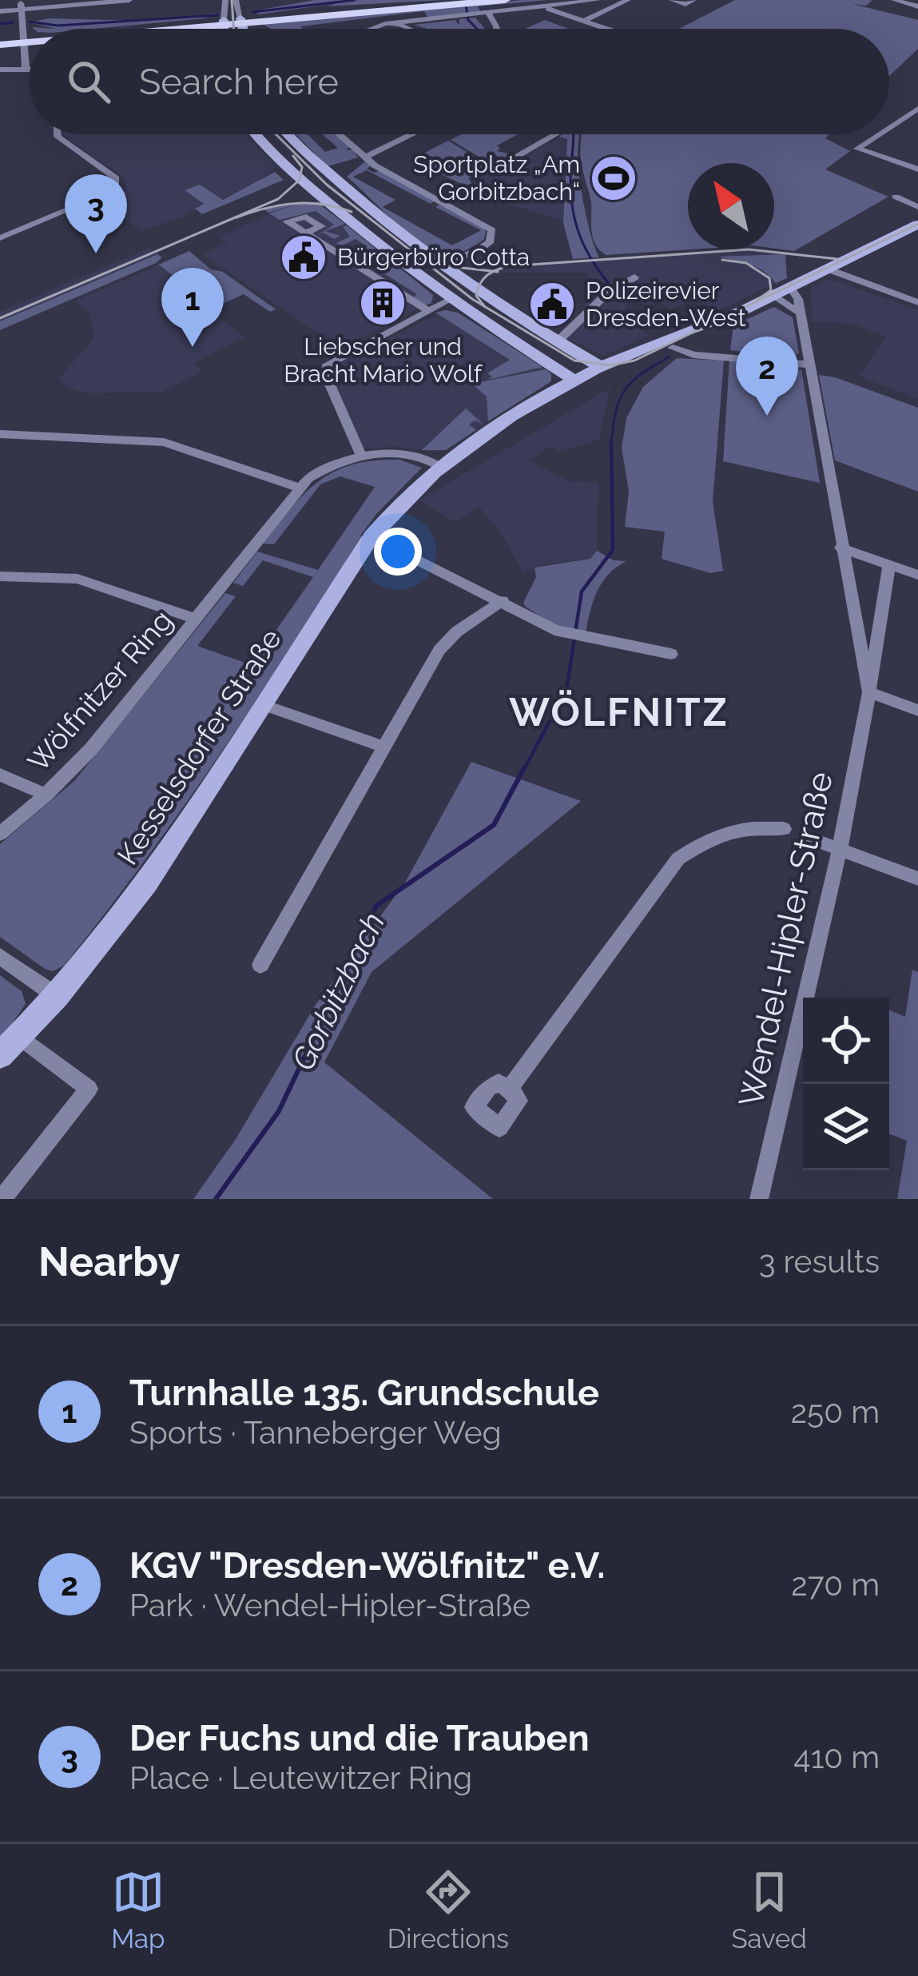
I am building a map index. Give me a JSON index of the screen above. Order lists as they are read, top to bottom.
{
  "streets": {
    "main road": ["Kesselsdorfer Straße"],
    "street": ["Wölfnitzer Ring", "Wendel-Hipler-Straße"]
  },
  "crossings": [
    ["Wölfnitzer Ring", "Kesselsdorfer Straße"],
    ["Kesselsdorfer Straße", "Wendel-Hipler-Straße"]
  ],
  "districts": ["WÖLFNITZ"],
  "water": ["Gorbitzbach"],
  "places": {
    "sports": ["Sportplatz „Am Gorbitzbach“"],
    "public building": ["Bürgerbüro Cotta", "Polizeirevier Dresden-West"],
    "building": ["Liebscher und Bracht Mario Wolf"]
  },
  "north": "top left",
  "page": {
    "search": "Search here",
    "pins": ["3", "1", "2"],
    "heading": ["Nearby", "3 results"],
    "list": [
      {
        "mark": "1",
        "name": "Turnhalle 135. Grundschule",
        "note": "Sports · Tanneberger Weg",
        "value": "250 m"
      },
      {
        "mark": "2",
        "name": "KGV \"Dresden-Wölfnitz\" e.V.",
        "note": "Park · Wendel-Hipler-Straße",
        "value": "270 m"
      },
      {
        "mark": "3",
        "name": "Der Fuchs und die Trauben",
        "note": "Place · Leutewitzer Ring",
        "value": "410 m"
      }
    ],
    "nav": ["Map", "Directions", "Saved"]
  }
}
